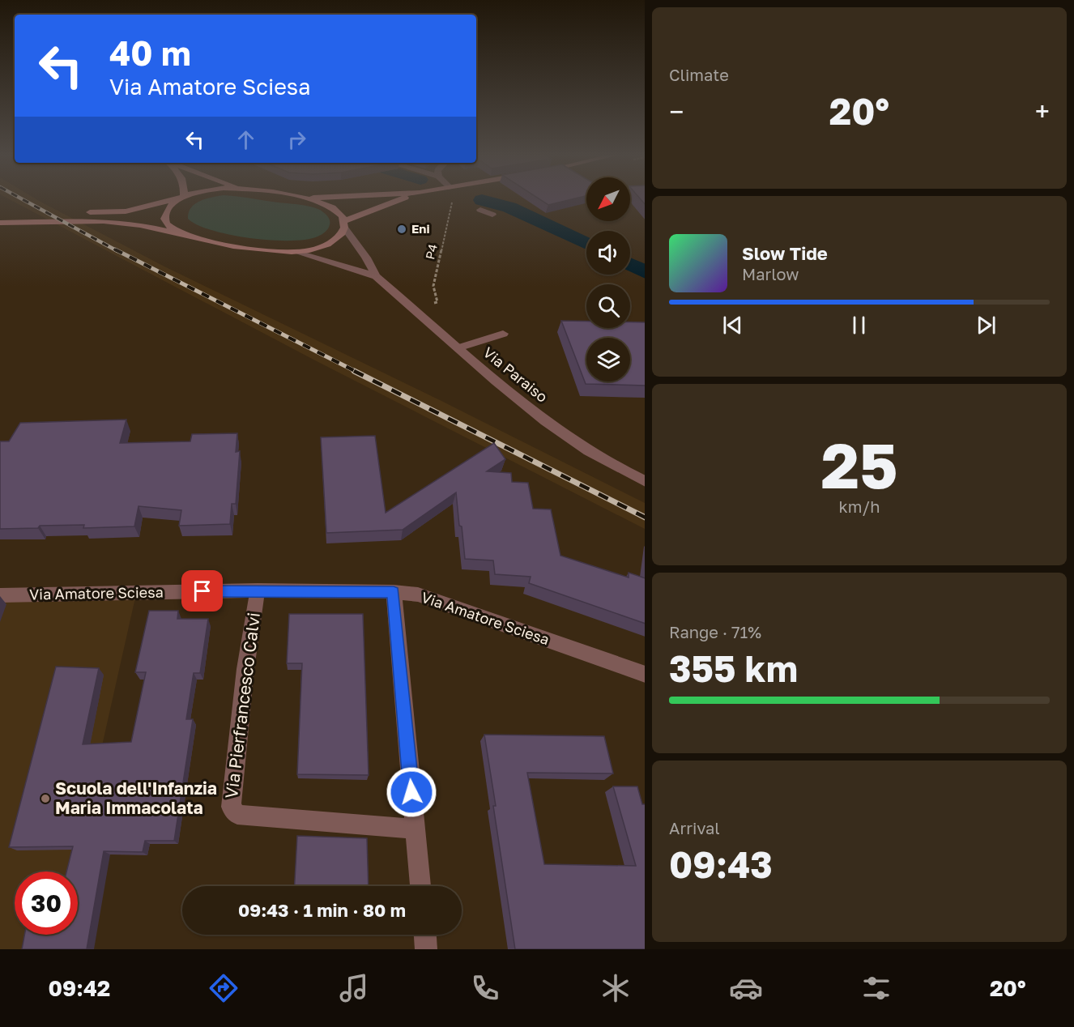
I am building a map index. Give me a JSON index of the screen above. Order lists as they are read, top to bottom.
{
  "streets": {
    "street": ["Via Paraiso", "Via Amatore Sciesa", "Via Pierfrancesco Calvi"],
    "path": ["P4"]
  },
  "crossings": [
    ["P4", "Via Paraiso"],
    ["Via Amatore Sciesa", "Via Pierfrancesco Calvi"]
  ],
  "places": ["Eni", "Scuola dell'Infanzia Maria Immacolata"],
  "north": "bottom left",
  "page": {
    "tile": [
      "Climate",
      ["25", "km/h"],
      ["Range · 71%", "355 km"],
      ["Arrival", "09:43"]
    ],
    "turn": ["40 m", "Via Amatore Sciesa"],
    "heat": ["−", "20°", "+"],
    "song": ["Slow Tide", "Marlow"],
    "limit": "30",
    "trip": "09:43 · 1 min · 80 m",
    "tabs": ["09:42", "20°"]
  }
}
